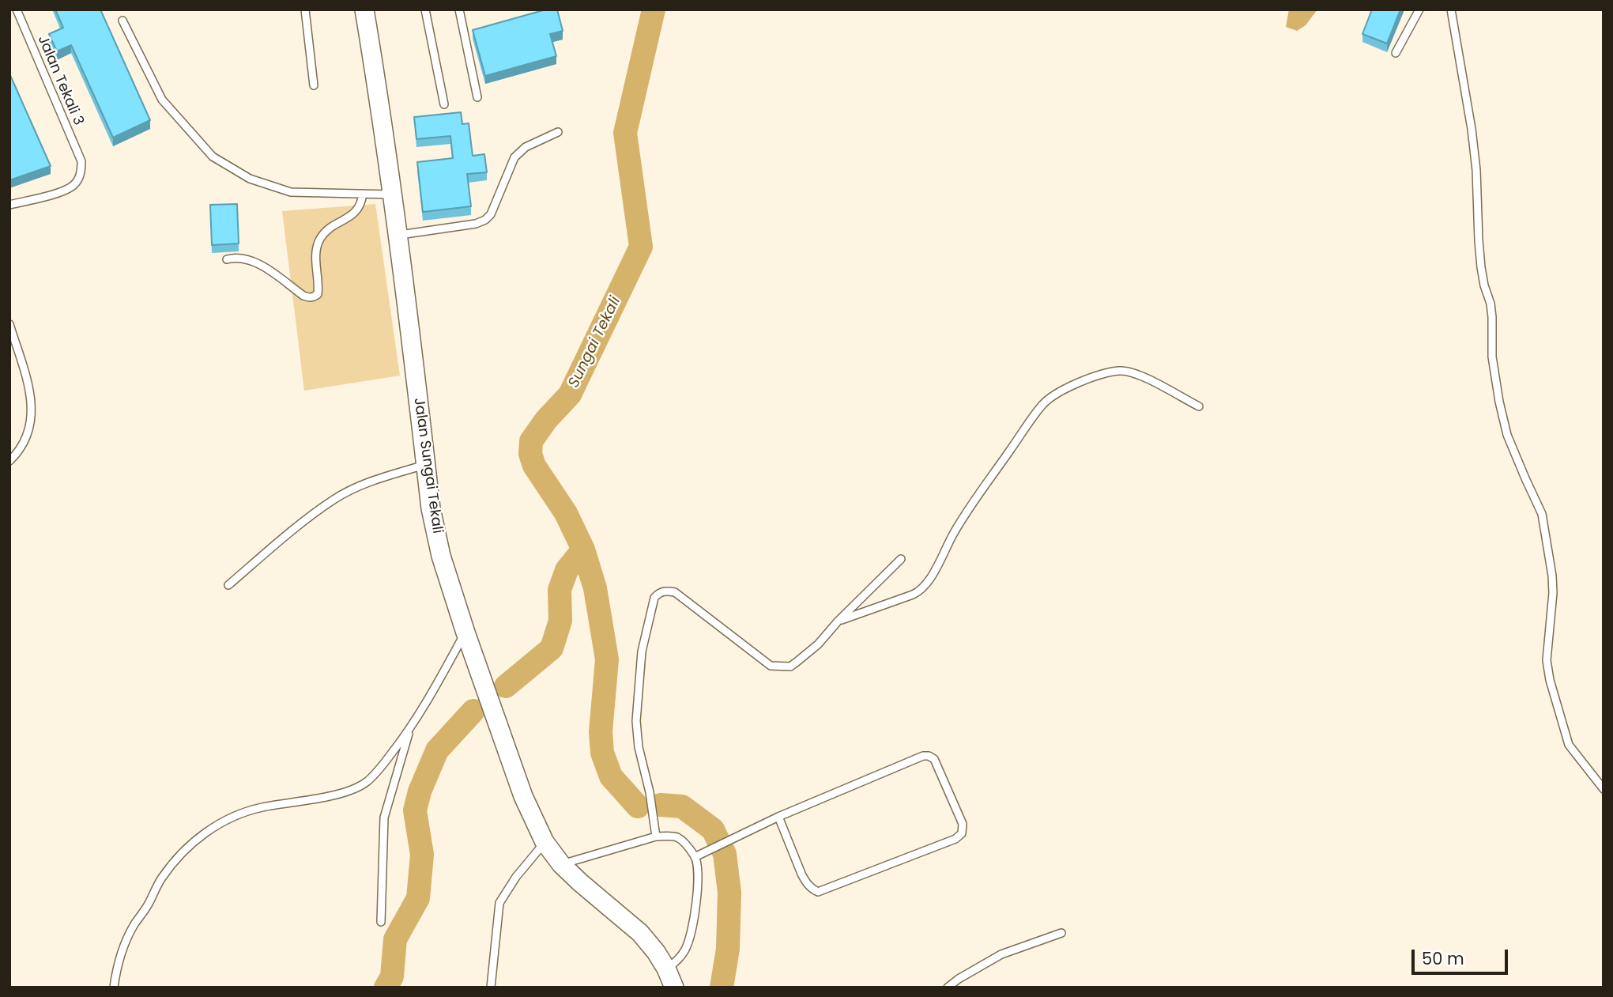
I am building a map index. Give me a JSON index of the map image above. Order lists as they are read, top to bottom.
{
  "streets": {
    "street": ["Jalan Sungai Tekali"],
    "lane": ["Jalan Tekali 3"]
  },
  "water": ["Sungai Tekali"],
  "scale_bar": "50 m"
}
